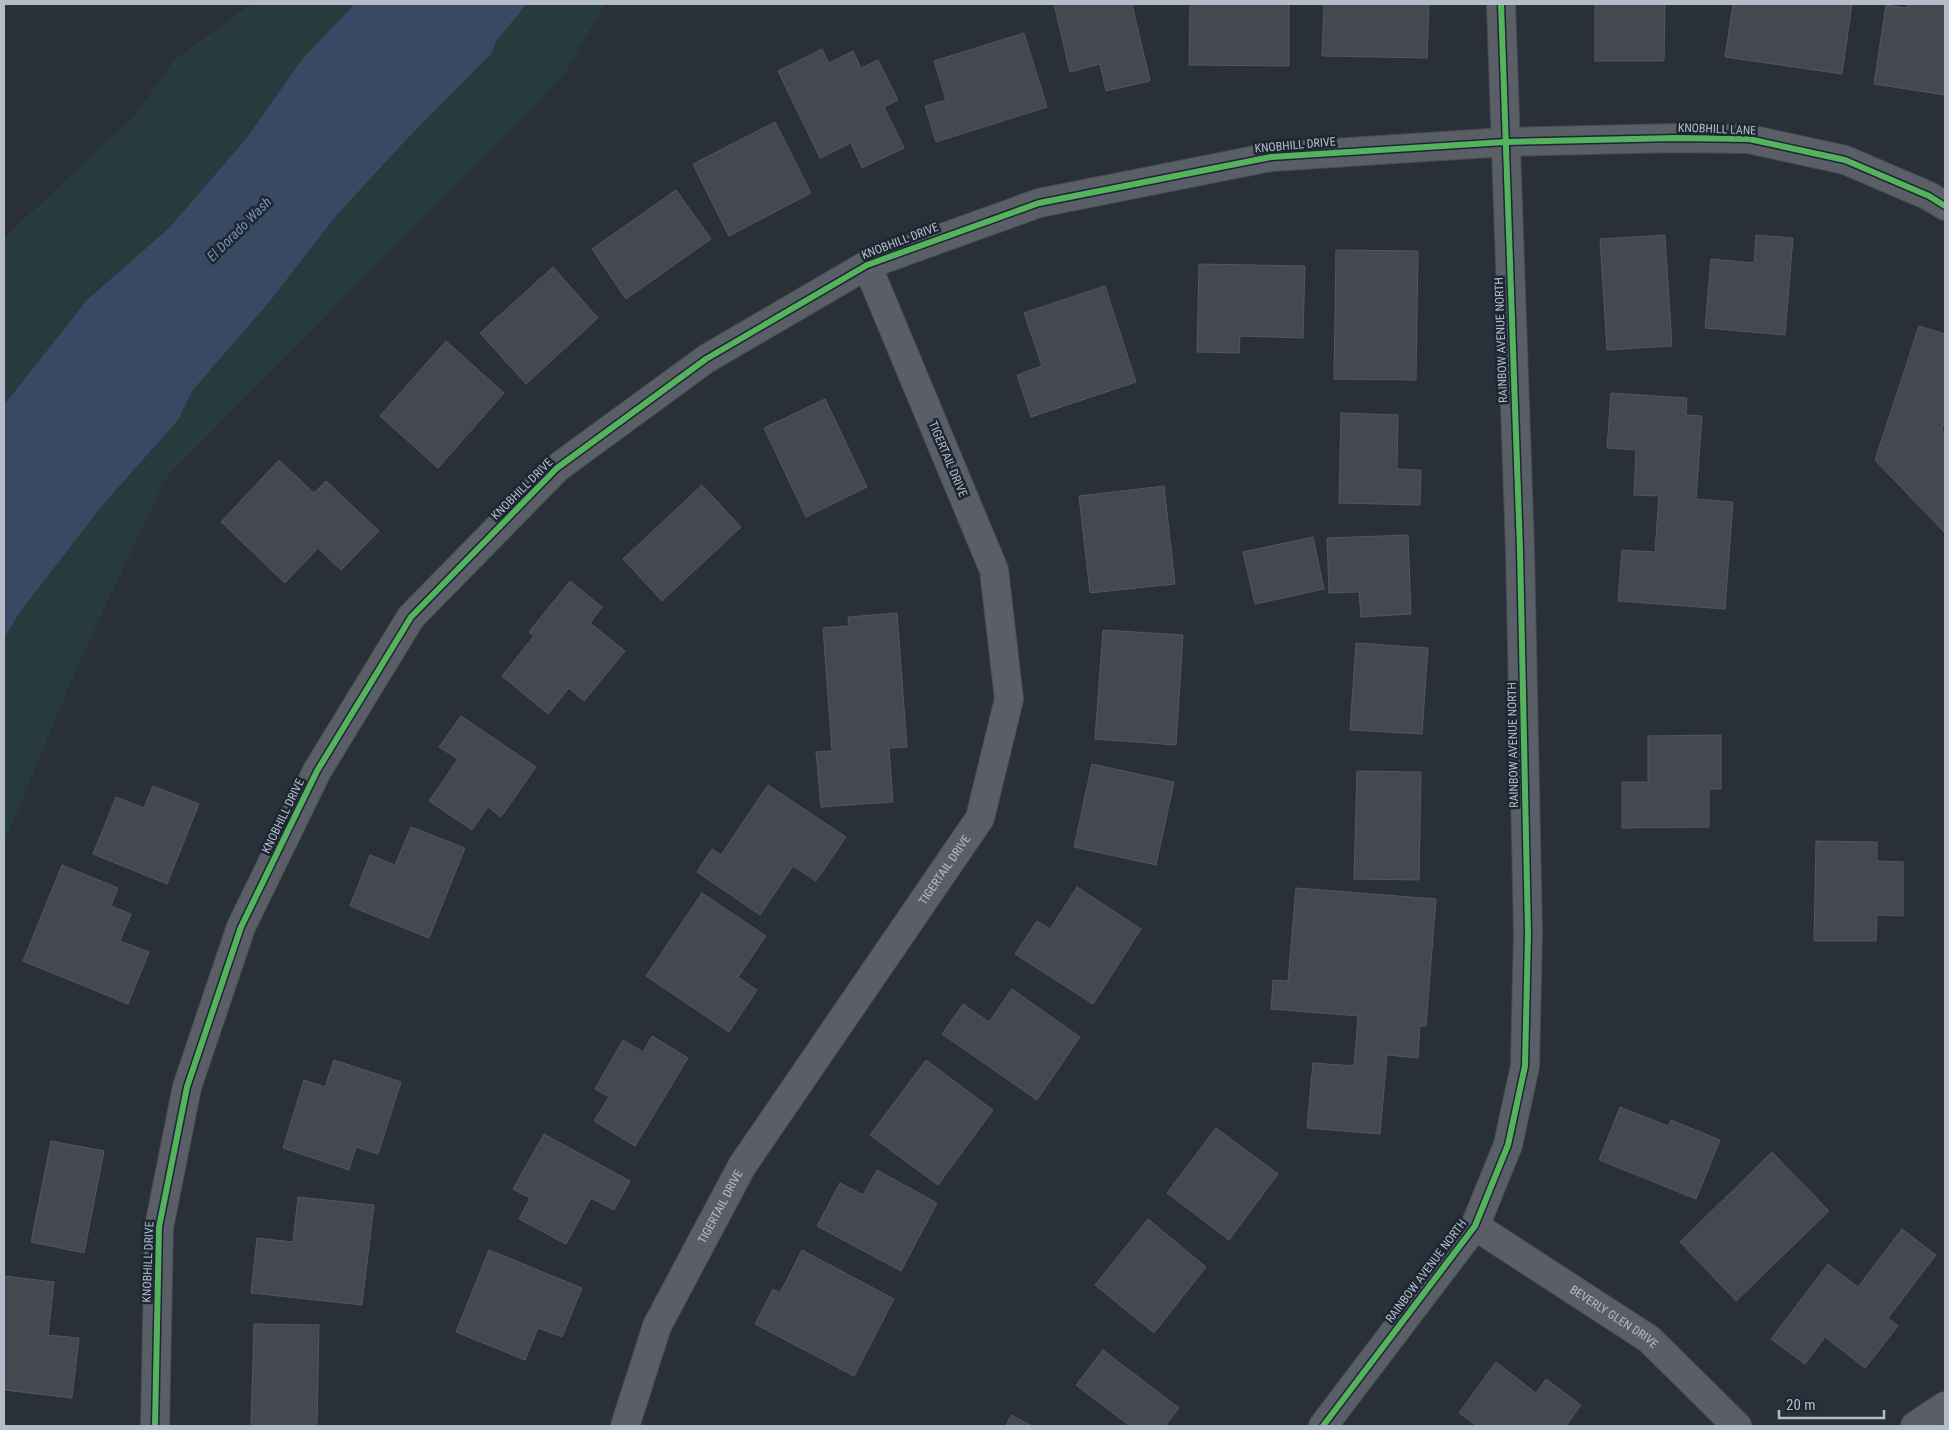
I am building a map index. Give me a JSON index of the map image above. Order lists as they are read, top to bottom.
{
  "streets": {
    "street": [
      "KNOBHILL LANE",
      "KNOBHILL DRIVE",
      "RAINBOW AVENUE NORTH",
      "TIGERTAIL DRIVE",
      "BEVERLY GLEN DRIVE"
    ]
  },
  "crossings": [
    ["KNOBHILL LANE", "KNOBHILL DRIVE"],
    ["KNOBHILL LANE", "RAINBOW AVENUE NORTH"],
    ["KNOBHILL DRIVE", "RAINBOW AVENUE NORTH"],
    ["KNOBHILL DRIVE", "TIGERTAIL DRIVE"],
    ["RAINBOW AVENUE NORTH", "BEVERLY GLEN DRIVE"]
  ],
  "water": ["El Dorado Wash"],
  "scale_bar": "20 m"
}
